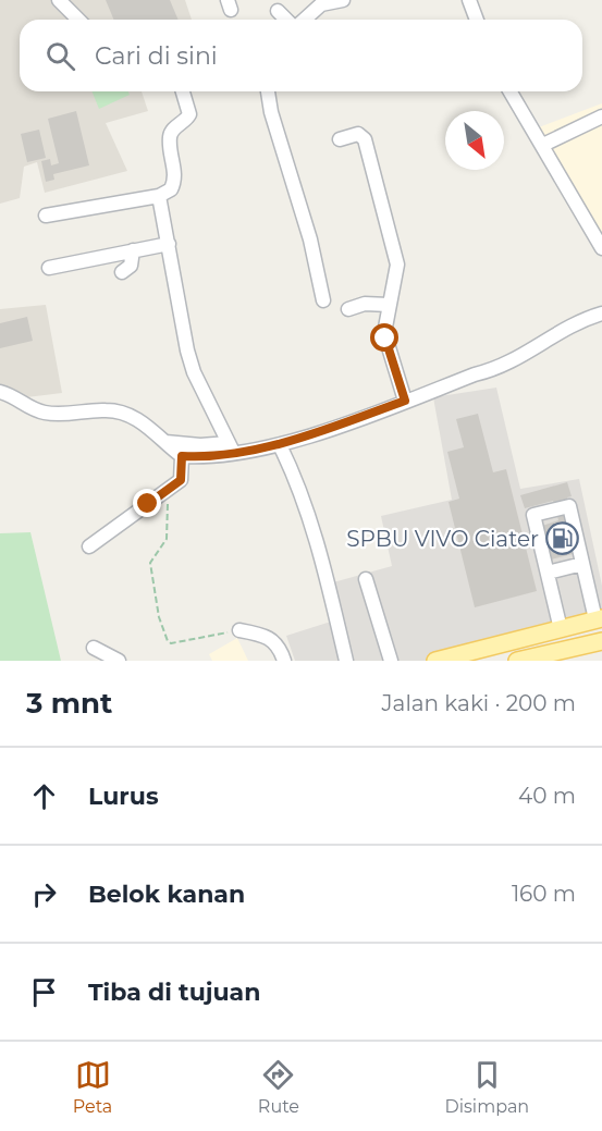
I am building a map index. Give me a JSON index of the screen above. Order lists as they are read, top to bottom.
{
  "places": {
    "fuel station": ["SPBU VIVO Ciater"]
  },
  "north": "bottom right",
  "page": {
    "search": "Cari di sini",
    "heading": ["3 mnt", "Jalan kaki · 200 m"],
    "list": [
      ["Lurus", "40 m"],
      ["Belok kanan", "160 m"],
      "Tiba di tujuan"
    ],
    "nav": ["Peta", "Rute", "Disimpan"]
  }
}
